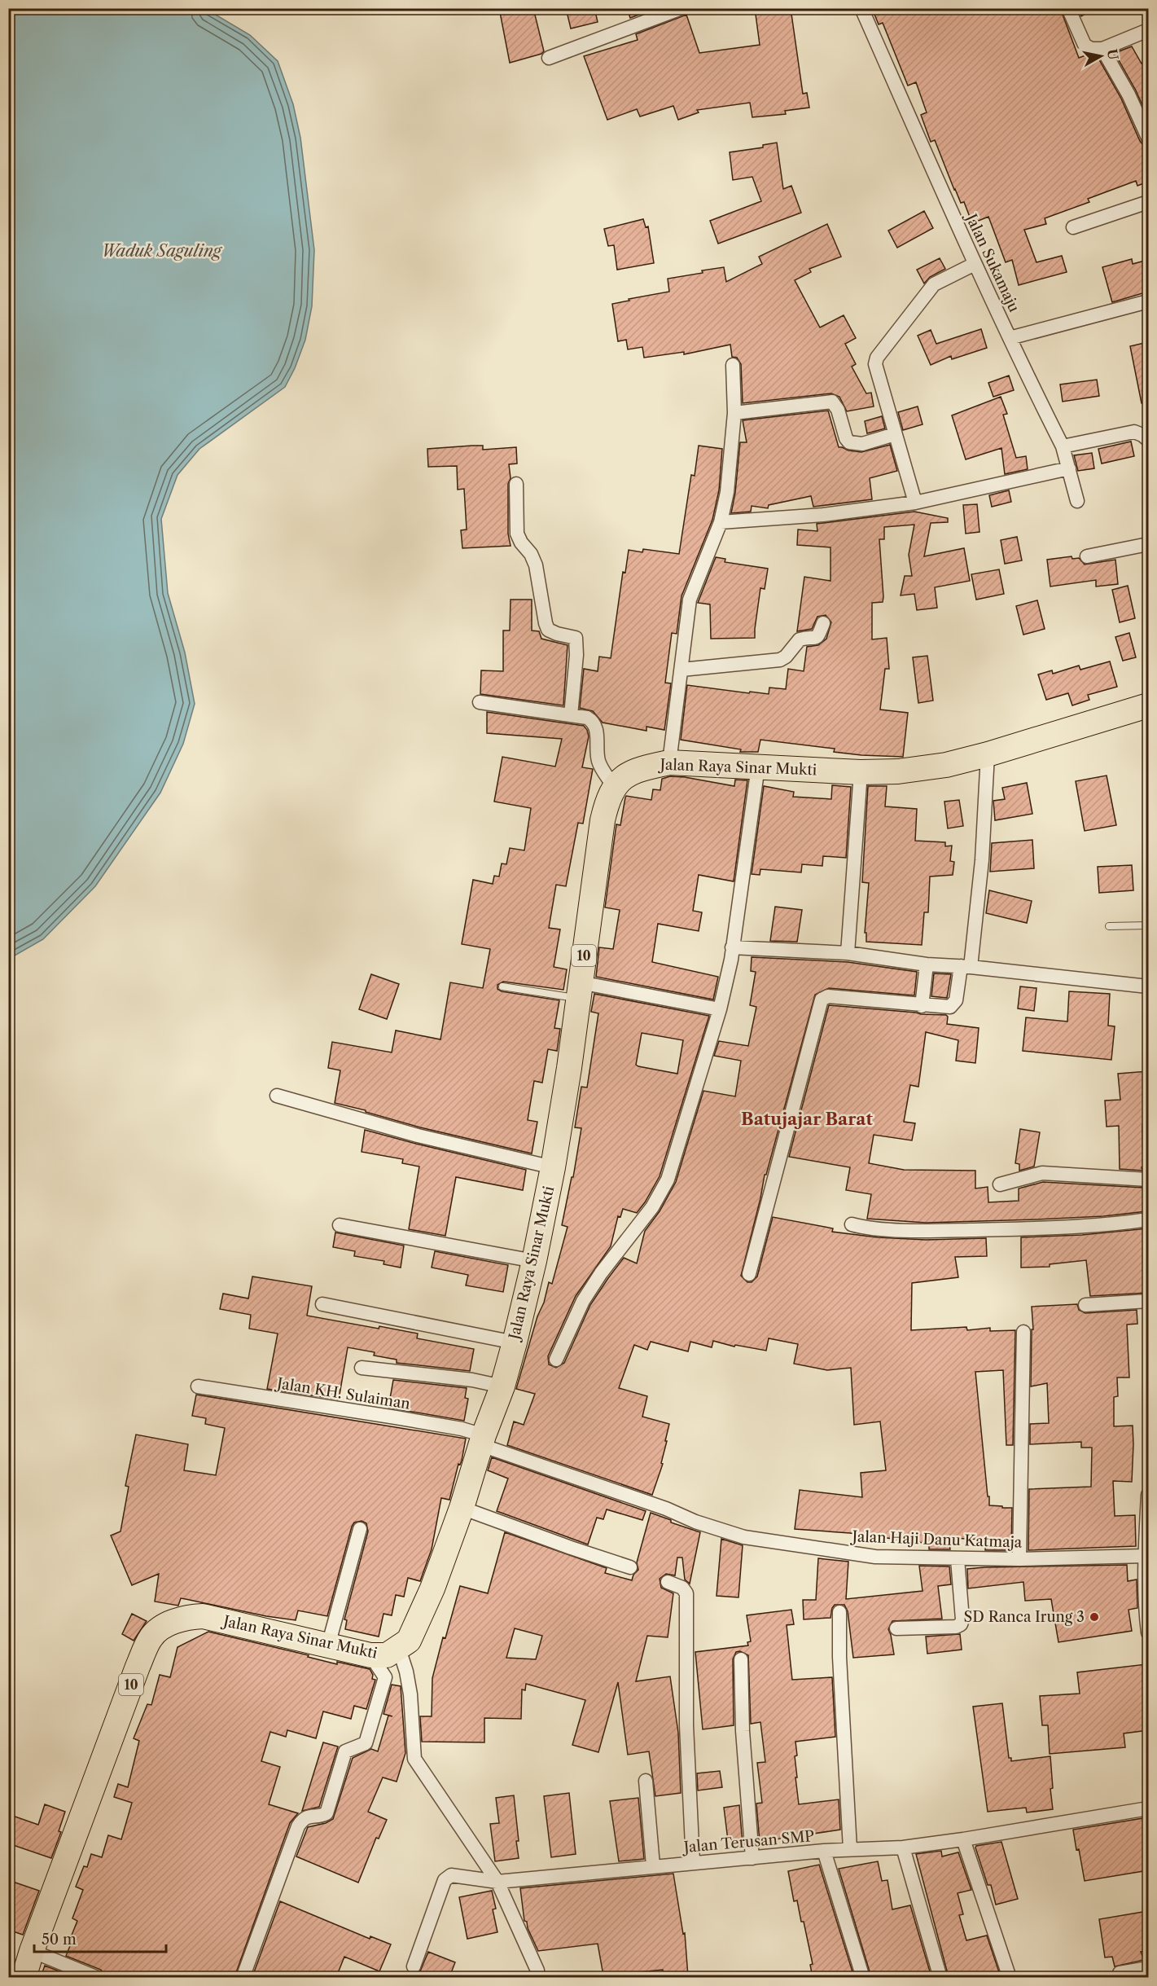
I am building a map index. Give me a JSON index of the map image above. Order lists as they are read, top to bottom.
{
  "streets": {
    "highway": ["Jalan Raya Sinar Mukti", "10"],
    "street": [
      "Jalan Sukamaju",
      "Jalan KH. Sulaiman",
      "Jalan Haji Danu Katmaja",
      "Jalan Terusan SMP"
    ]
  },
  "crossings": [
    ["Jalan Raya Sinar Mukti", "Jalan KH. Sulaiman"],
    ["Jalan Raya Sinar Mukti", "Jalan Haji Danu Katmaja"],
    ["Jalan KH. Sulaiman", "Jalan Haji Danu Katmaja"]
  ],
  "districts": ["Batujajar Barat"],
  "water": ["Waduk Saguling"],
  "places": ["SD Ranca Irung 3"],
  "scale_bar": "50 m",
  "north": "right"
}
